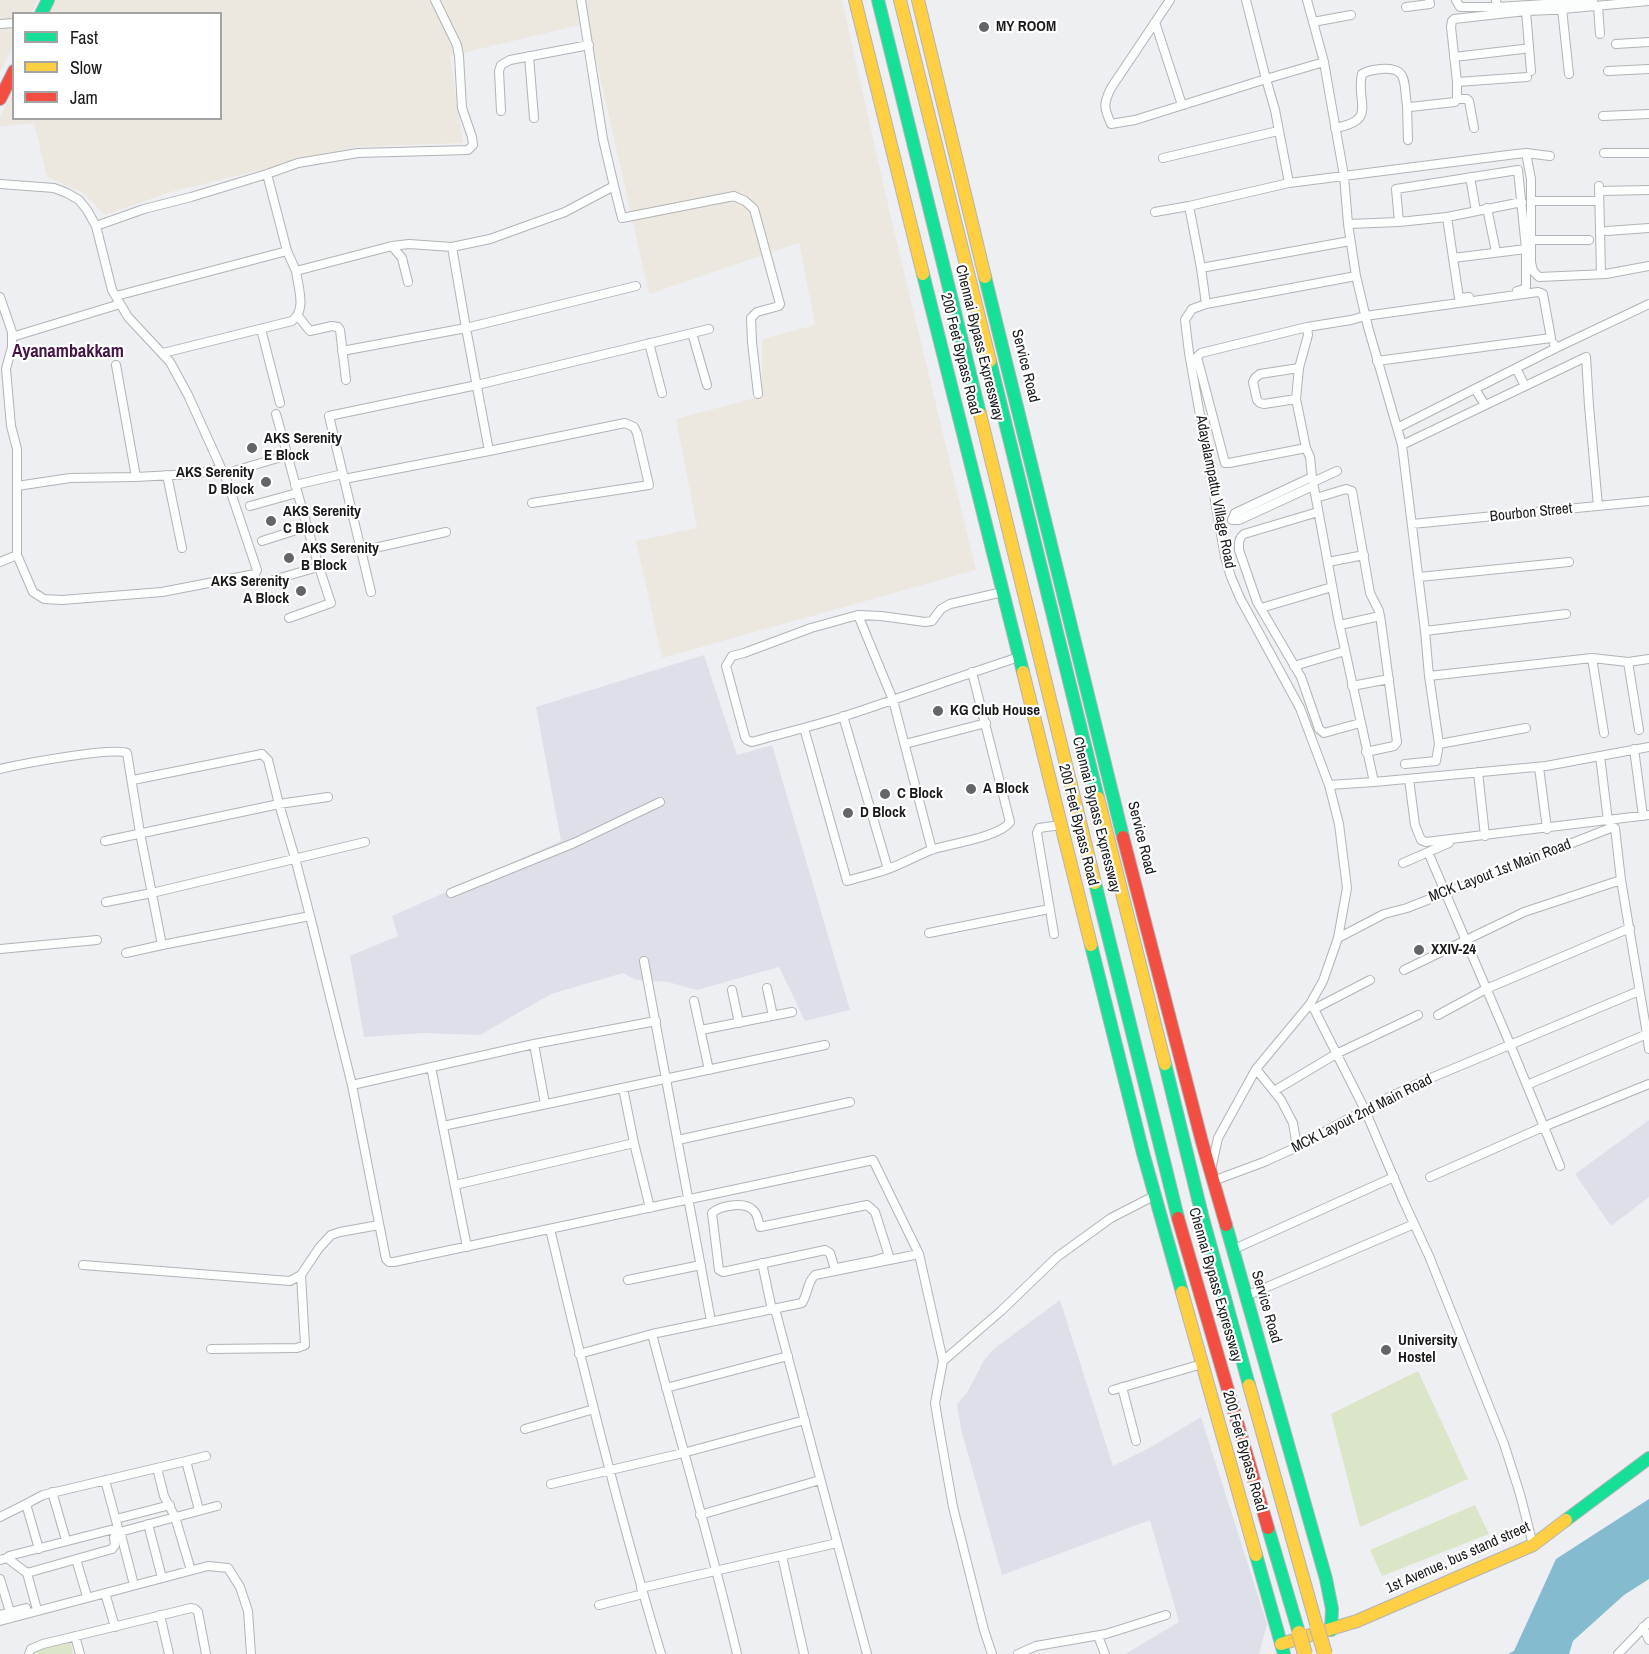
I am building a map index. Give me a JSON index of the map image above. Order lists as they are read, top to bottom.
{
  "streets": {
    "main road": [
      "Chennai Bypass Expressway",
      "200 Feet Bypass Road",
      "Service Road",
      "1st Avenue, bus stand street"
    ],
    "street": [
      "Adayalampattu Village Road",
      "Bourbon Street",
      "MCK Layout 1st Main Road",
      "MCK Layout 2nd Main Road"
    ]
  },
  "crossings": [
    ["Chennai Bypass Expressway", "Service Road"],
    ["Chennai Bypass Expressway", "1st Avenue, bus stand street"],
    ["Service Road", "Adayalampattu Village Road"],
    ["Service Road", "MCK Layout 2nd Main Road"],
    ["Service Road", "1st Avenue, bus stand street"],
    ["Adayalampattu Village Road", "MCK Layout 1st Main Road"],
    ["Adayalampattu Village Road", "MCK Layout 2nd Main Road"]
  ],
  "districts": ["Ayanambakkam"],
  "places": [
    "MY ROOM",
    "AKS Serenity E Block",
    "AKS Serenity D Block",
    "AKS Serenity C Block",
    "AKS Serenity B Block",
    "AKS Serenity A Block",
    "KG Club House",
    "A Block",
    "C Block",
    "D Block",
    "XXIV-24",
    "University Hostel"
  ],
  "legend": ["Fast", "Slow", "Jam"]
}
